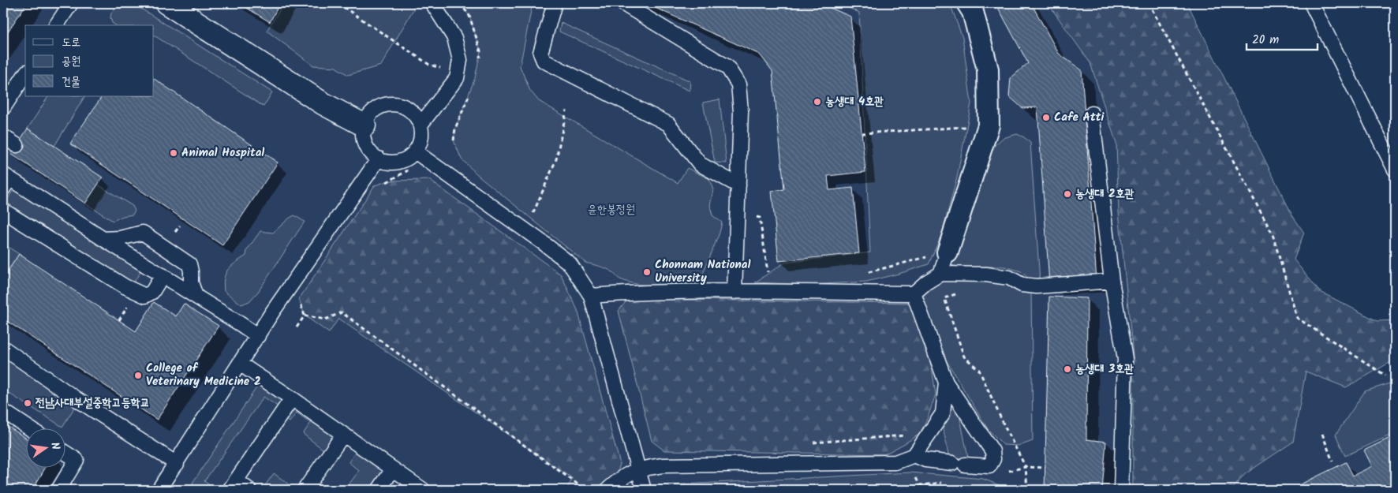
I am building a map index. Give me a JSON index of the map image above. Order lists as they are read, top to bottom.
{
  "parks": ["윤한봉정원"],
  "places": [
    "농생대 4호관",
    "Cafe Atti",
    "Animal Hospital",
    "농생대 2호관",
    "Chonnam National University",
    "농생대 3호관",
    "College of Veterinary Medicine 2",
    "전남사대부설중학고등학교"
  ],
  "legend": ["도로", "공원", "건물"],
  "scale_bar": "20 m",
  "north": "right"
}
